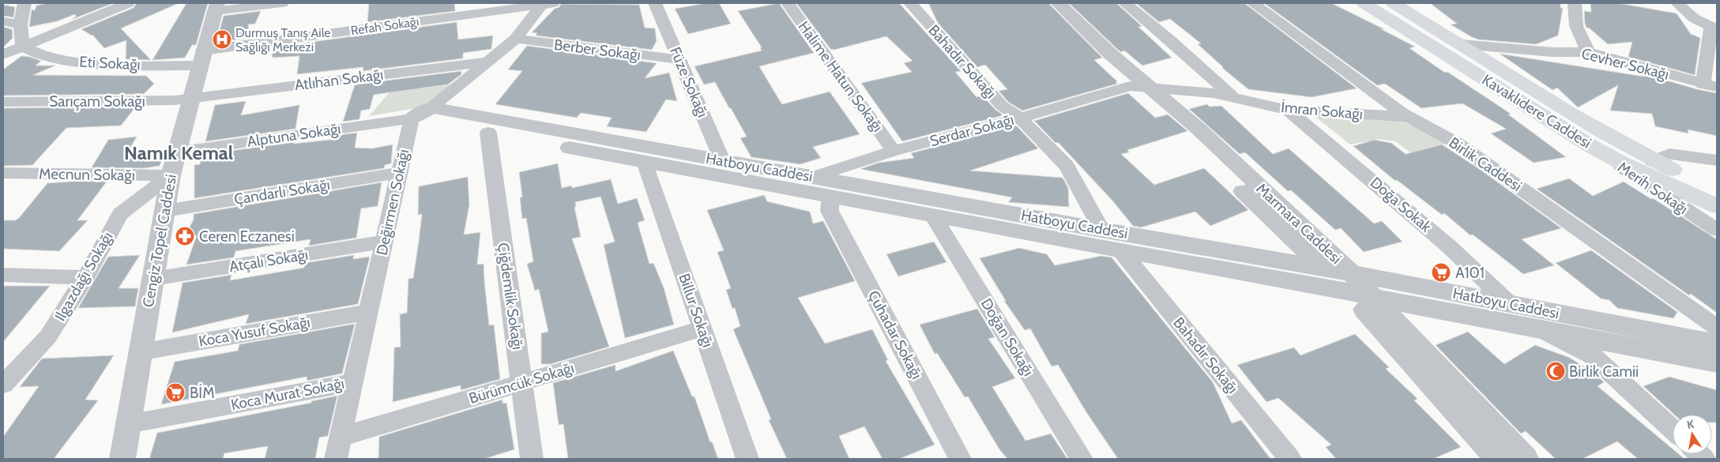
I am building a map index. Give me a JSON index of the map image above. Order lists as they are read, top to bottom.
{
  "streets": {
    "main road": ["Kavaklıdere Caddesi"],
    "street": [
      "Refah Sokağı",
      "Berber Sokağı",
      "Bahadır Sokağı",
      "Eti Sokağı",
      "Cevher Sokağı",
      "Halime Hatun Sokağı",
      "Atlıhan Sokağı",
      "Füze Sokağı",
      "Sarıçam Sokağı",
      "İmran Sokağı",
      "Serdar Sokağı",
      "Alptuna Sokağı",
      "Birlik Caddesi",
      "Hatboyu Caddesi",
      "Mecnun Sokağı",
      "Merih Sokağı",
      "Çandarlı Sokağı",
      "Değirmen Sokağı",
      "Doğa Sokak",
      "Marmara Caddesi",
      "Cengiz Topel Caddesi",
      "Atçalı Sokağı",
      "Ilgazdağı Sokağı",
      "Çiğdemlik Sokağı",
      "Billur Sokağı",
      "Koca Yusuf Sokağı",
      "Çuhadar Sokağı",
      "Doğan Sokağı",
      "Bürümcük Sokağı",
      "Koca Murat Sokağı"
    ]
  },
  "crossings": [
    ["Refah Sokağı", "Eti Sokağı"],
    ["Refah Sokağı", "Cengiz Topel Caddesi"],
    ["Berber Sokağı", "Füze Sokağı"],
    ["Bahadır Sokağı", "Serdar Sokağı"],
    ["Bahadır Sokağı", "Hatboyu Caddesi"],
    ["Eti Sokağı", "Cengiz Topel Caddesi"],
    ["Cevher Sokağı", "Kavaklıdere Caddesi"],
    ["Halime Hatun Sokağı", "Serdar Sokağı"],
    ["Atlıhan Sokağı", "Sarıçam Sokağı"],
    ["Atlıhan Sokağı", "Cengiz Topel Caddesi"],
    ["Füze Sokağı", "Hatboyu Caddesi"],
    ["Sarıçam Sokağı", "Cengiz Topel Caddesi"],
    ["İmran Sokağı", "Serdar Sokağı"],
    ["İmran Sokağı", "Birlik Caddesi"],
    ["İmran Sokağı", "Doğa Sokak"],
    ["Kavaklıdere Caddesi", "Merih Sokağı"],
    ["Serdar Sokağı", "Hatboyu Caddesi"],
    ["Serdar Sokağı", "Marmara Caddesi"],
    ["Alptuna Sokağı", "Hatboyu Caddesi"],
    ["Alptuna Sokağı", "Değirmen Sokağı"],
    ["Alptuna Sokağı", "Cengiz Topel Caddesi"],
    ["Hatboyu Caddesi", "Değirmen Sokağı"],
    ["Hatboyu Caddesi", "Doğa Sokak"],
    ["Hatboyu Caddesi", "Marmara Caddesi"],
    ["Hatboyu Caddesi", "Çiğdemlik Sokağı"],
    ["Hatboyu Caddesi", "Billur Sokağı"],
    ["Hatboyu Caddesi", "Çuhadar Sokağı"],
    ["Hatboyu Caddesi", "Doğan Sokağı"],
    ["Mecnun Sokağı", "Cengiz Topel Caddesi"],
    ["Mecnun Sokağı", "Ilgazdağı Sokağı"],
    ["Çandarlı Sokağı", "Değirmen Sokağı"],
    ["Çandarlı Sokağı", "Cengiz Topel Caddesi"],
    ["Değirmen Sokağı", "Atçalı Sokağı"],
    ["Değirmen Sokağı", "Koca Yusuf Sokağı"],
    ["Değirmen Sokağı", "Bürümcük Sokağı"],
    ["Değirmen Sokağı", "Koca Murat Sokağı"],
    ["Cengiz Topel Caddesi", "Atçalı Sokağı"],
    ["Cengiz Topel Caddesi", "Ilgazdağı Sokağı"],
    ["Cengiz Topel Caddesi", "Koca Yusuf Sokağı"],
    ["Cengiz Topel Caddesi", "Koca Murat Sokağı"],
    ["Çiğdemlik Sokağı", "Bürümcük Sokağı"],
    ["Billur Sokağı", "Bürümcük Sokağı"]
  ],
  "districts": ["Namık Kemal"],
  "places": {
    "hospital": ["Durmuş Tanış Aile Sağlığı Merkezi"],
    "pharmacy": ["Ceren Eczanesi"],
    "supermarket": ["A101", "BİM"],
    "mosque": ["Birlik Camii"]
  },
  "north": "top"
}
